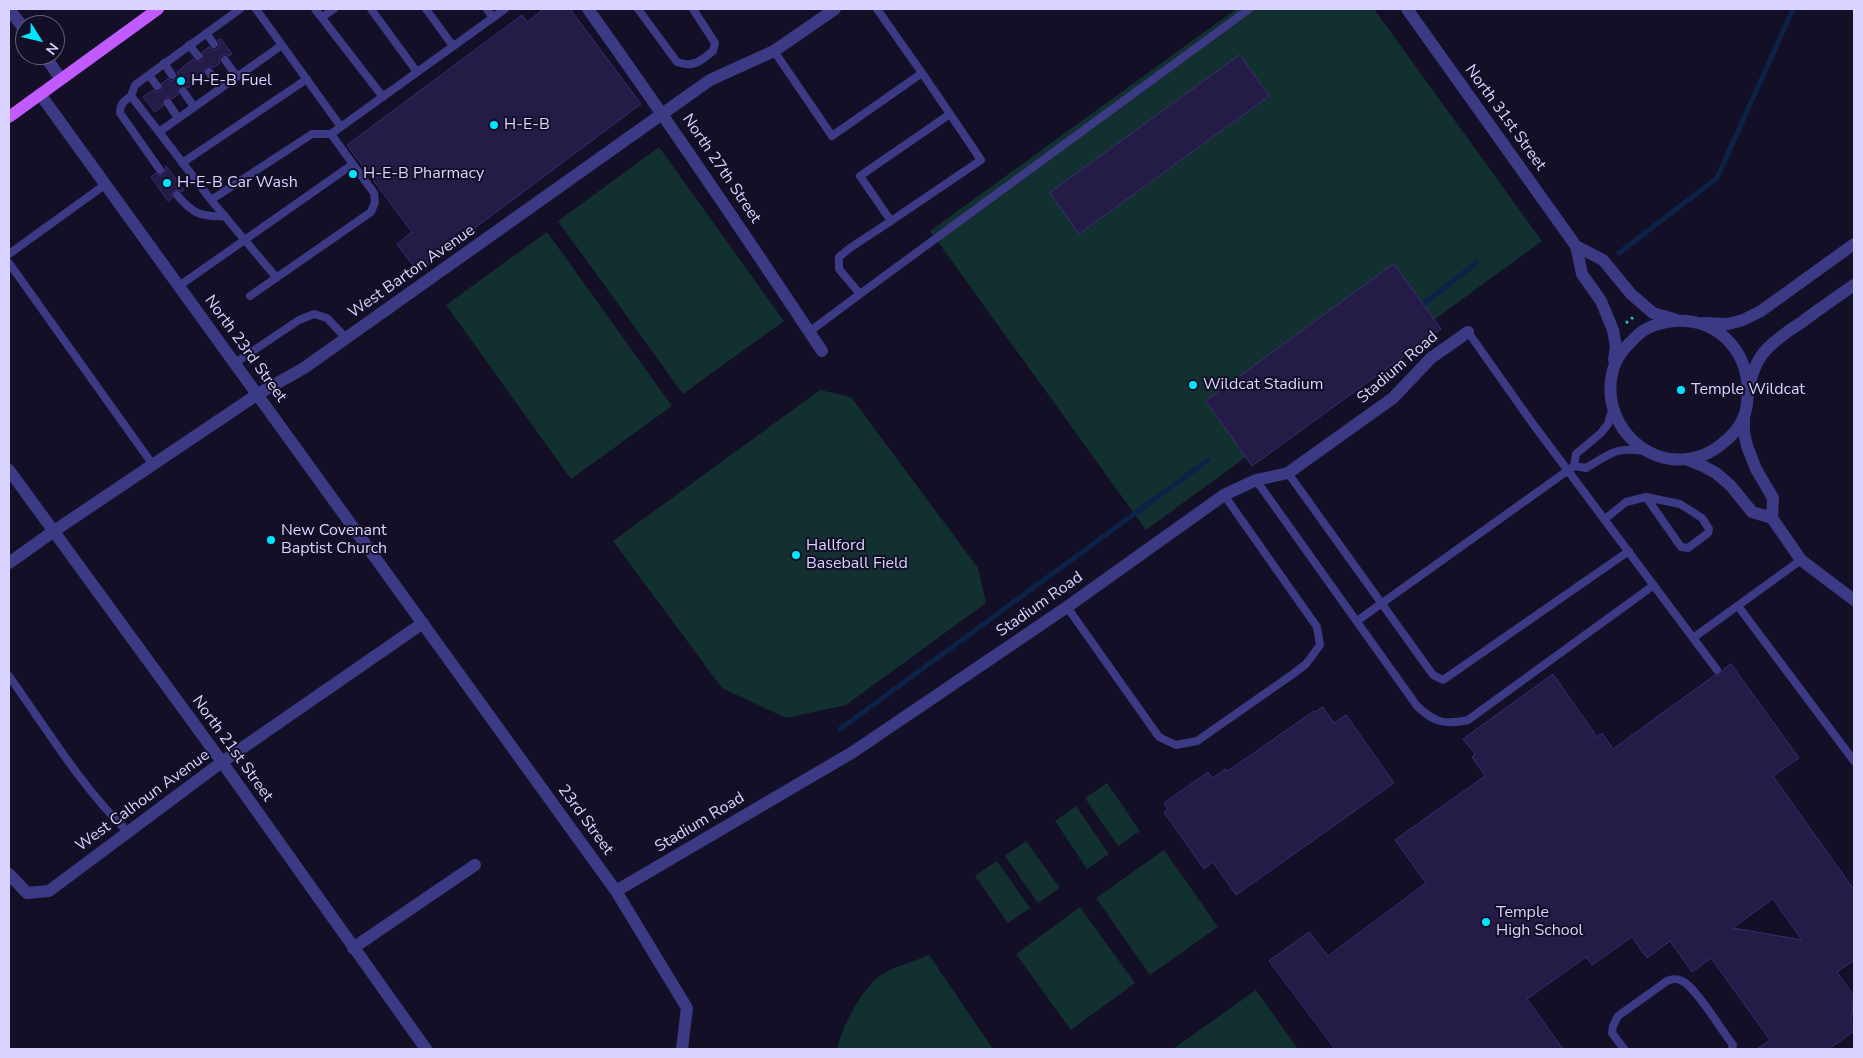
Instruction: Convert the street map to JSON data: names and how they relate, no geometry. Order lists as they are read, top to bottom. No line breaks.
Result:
{"streets":{"street":["North 31st Street","North 27th Street","West Barton Avenue","North 23rd Street","Stadium Road","North 21st Street","West Calhoun Avenue","23rd Street"]},"crossings":[["North 27th Street","West Barton Avenue"],["West Barton Avenue","North 23rd Street"],["West Barton Avenue","North 21st Street"],["North 23rd Street","West Calhoun Avenue"],["North 23rd Street","23rd Street"],["Stadium Road","23rd Street"],["North 21st Street","West Calhoun Avenue"],["West Calhoun Avenue","23rd Street"]],"places":["H-E-B Fuel","H-E-B","H-E-B Pharmacy","H-E-B Car Wash","Wildcat Stadium","Temple Wildcat","New Covenant Baptist Church","Hallford Baseball Field","Temple High School"],"north":"bottom right"}
